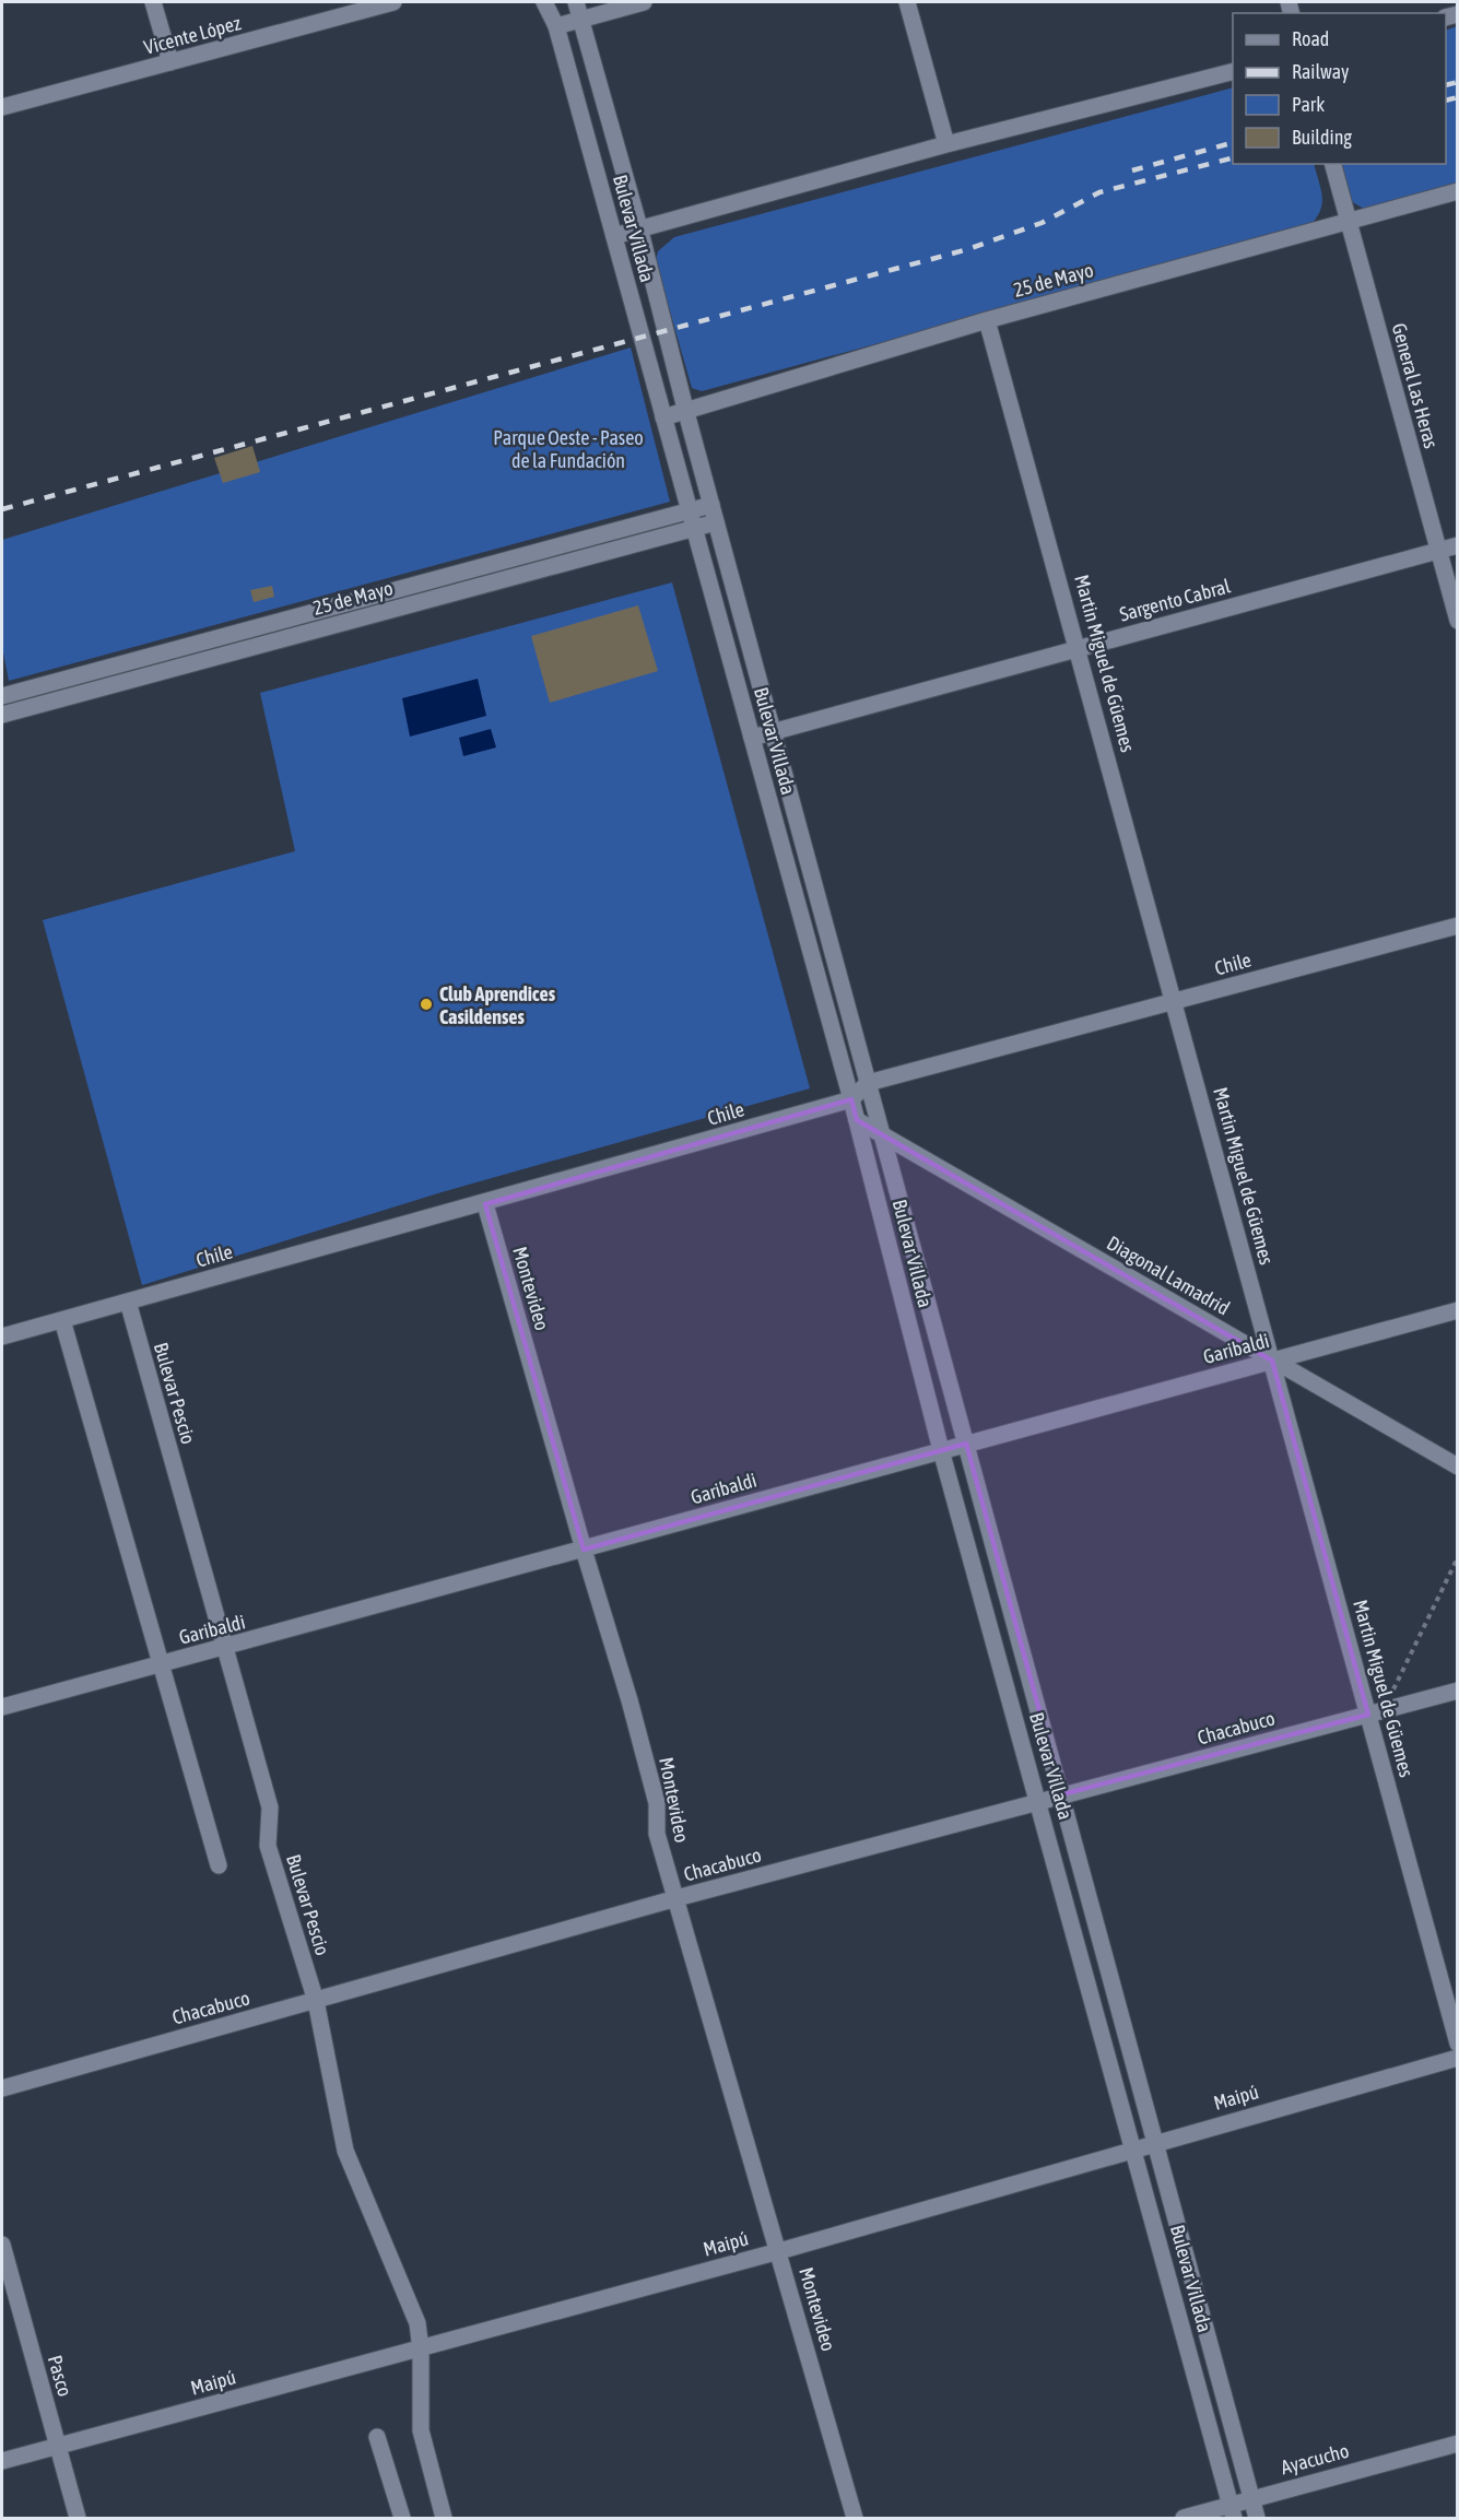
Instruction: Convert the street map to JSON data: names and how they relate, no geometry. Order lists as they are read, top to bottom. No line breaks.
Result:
{"streets":{"street":["Vicente López","Bulevar Villada","25 de Mayo","General Las Heras","Sargento Cabral","Martin Miguel de Güemes","Chile","Diagonal Lamadrid","Montevideo","Garibaldi","Bulevar Pescio","Chacabuco","Maipú","Pasco","Ayacucho"]},"crossings":[["Bulevar Villada","25 de Mayo"],["Bulevar Villada","Sargento Cabral"],["Bulevar Villada","Chile"],["Bulevar Villada","Diagonal Lamadrid"],["Bulevar Villada","Garibaldi"],["Bulevar Villada","Chacabuco"],["Bulevar Villada","Maipú"],["Bulevar Villada","Ayacucho"],["25 de Mayo","General Las Heras"],["25 de Mayo","Martin Miguel de Güemes"],["General Las Heras","Sargento Cabral"],["Sargento Cabral","Martin Miguel de Güemes"],["Martin Miguel de Güemes","Chile"],["Martin Miguel de Güemes","Diagonal Lamadrid"],["Martin Miguel de Güemes","Garibaldi"],["Martin Miguel de Güemes","Chacabuco"],["Chile","Montevideo"],["Chile","Bulevar Pescio"],["Diagonal Lamadrid","Garibaldi"],["Montevideo","Garibaldi"],["Montevideo","Chacabuco"],["Montevideo","Maipú"],["Garibaldi","Bulevar Pescio"],["Bulevar Pescio","Chacabuco"],["Bulevar Pescio","Maipú"],["Maipú","Pasco"]],"parks":["Parque Oeste - Paseo de la Fundación"],"places":["Club Aprendices Casildenses"],"legend":["Road","Railway","Park","Building"]}
